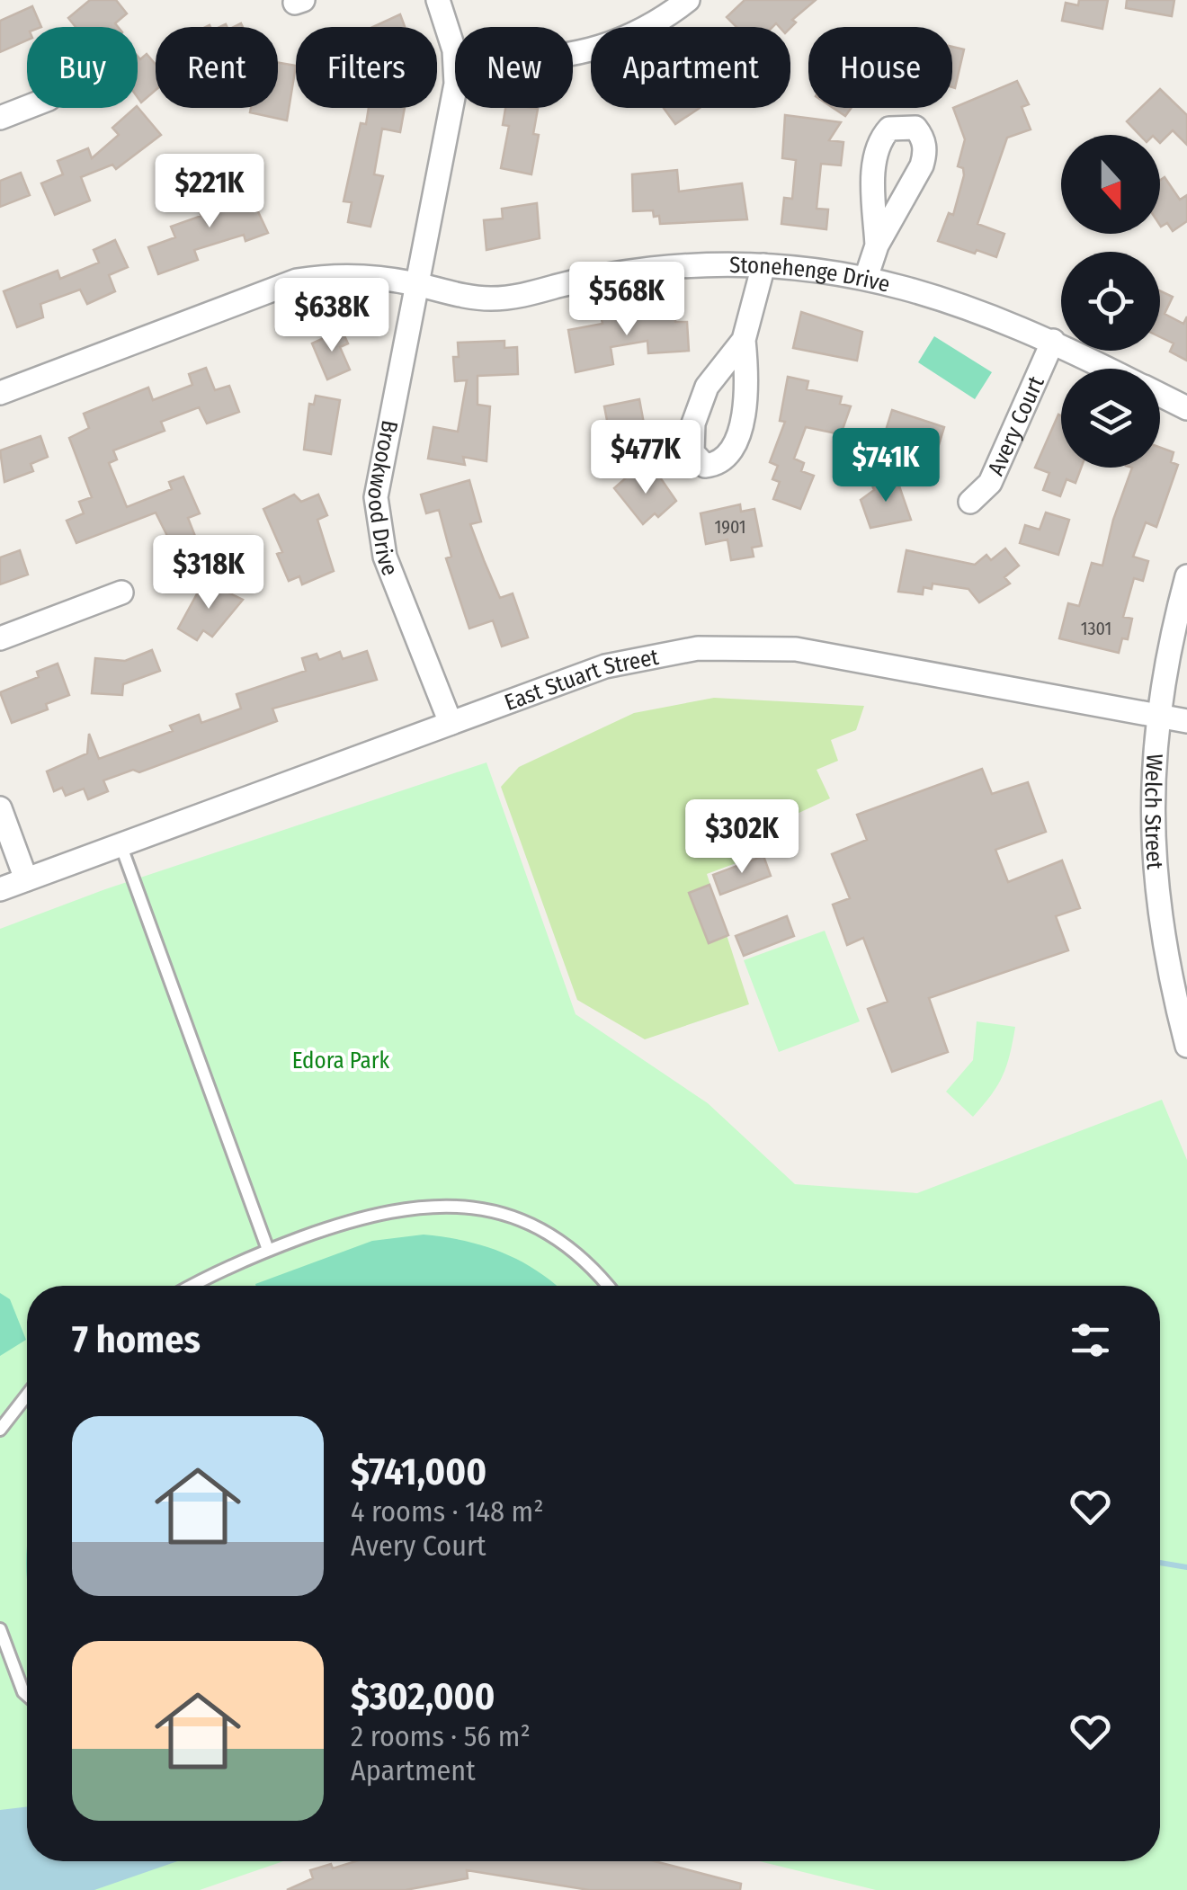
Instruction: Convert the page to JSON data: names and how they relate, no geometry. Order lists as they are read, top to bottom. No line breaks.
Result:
{"streets":{"street":["Stonehenge Drive","Avery Court","Brookwood Drive","East Stuart Street","Welch Street"]},"crossings":[["Stonehenge Drive","Avery Court"],["Stonehenge Drive","Brookwood Drive"],["Brookwood Drive","East Stuart Street"],["East Stuart Street","Welch Street"]],"parks":["Edora Park"],"house_numbers":["1901","1301"],"north":"bottom","page":{"chip":["Buy","Rent","Filters","New","Apartment","House"],"price":["$221K","$568K","$638K","$477K","$741K","$318K","$302K"],"heading":"7 homes","list":[{"name":"$741,000","note":"4 rooms · 148 m² · Avery Court"},{"name":"$302,000","note":"2 rooms · 56 m² · Apartment"}]}}
